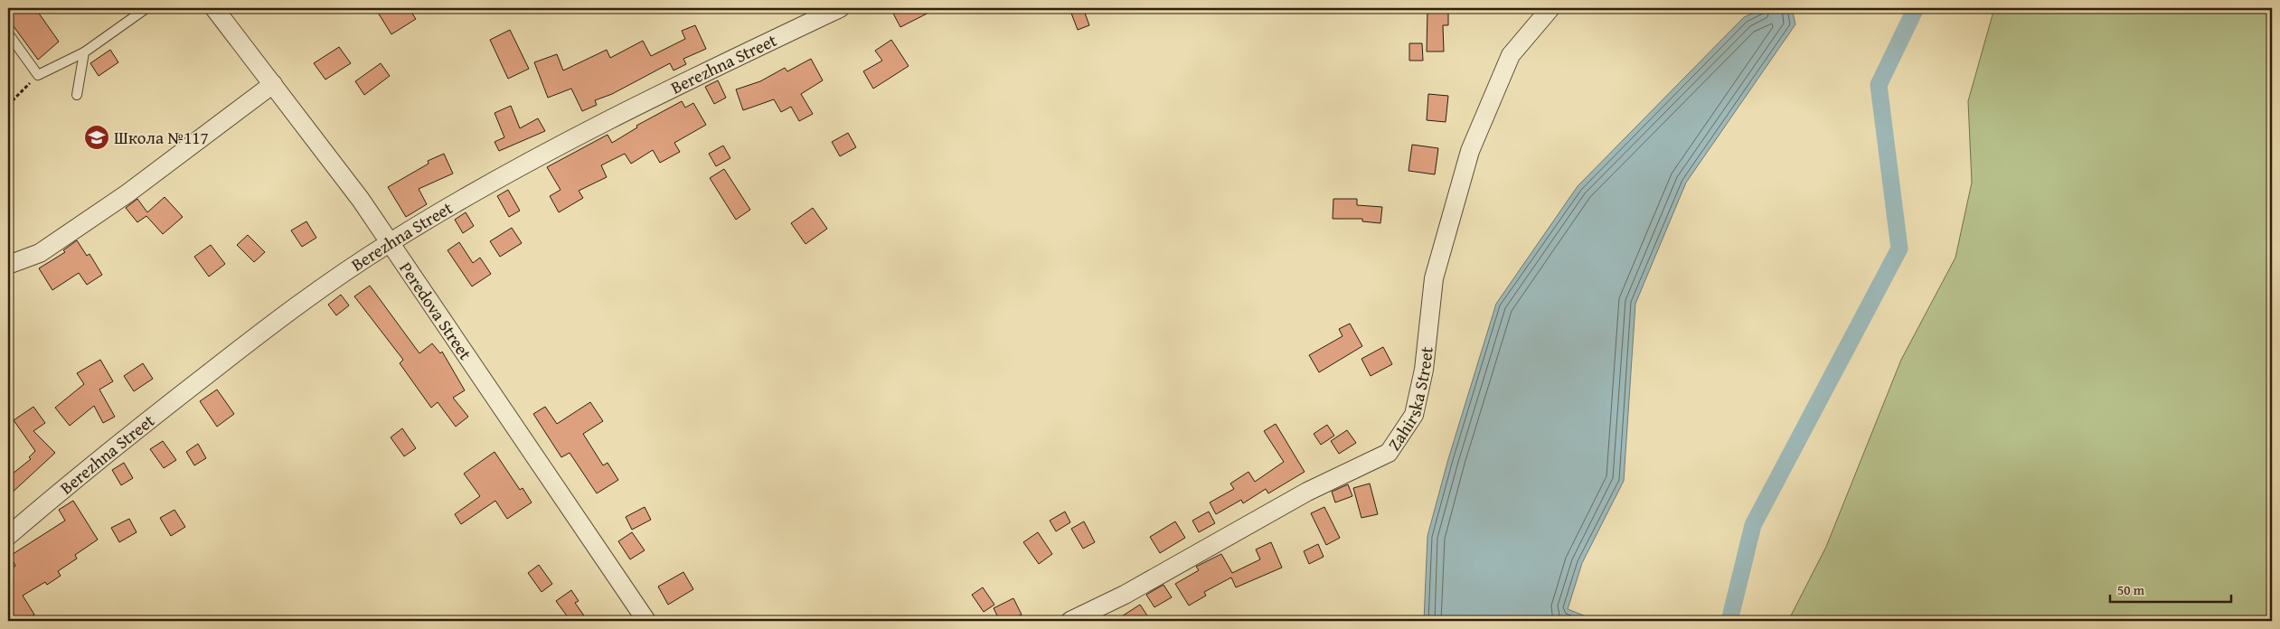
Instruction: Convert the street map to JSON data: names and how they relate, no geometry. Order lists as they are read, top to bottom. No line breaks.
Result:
{"streets":{"street":["Berezhna Street","Peredova Street","Zahirska Street"]},"crossings":[["Berezhna Street","Peredova Street"]],"places":{"school or university":["Школа №117"]},"scale_bar":"50 m"}
